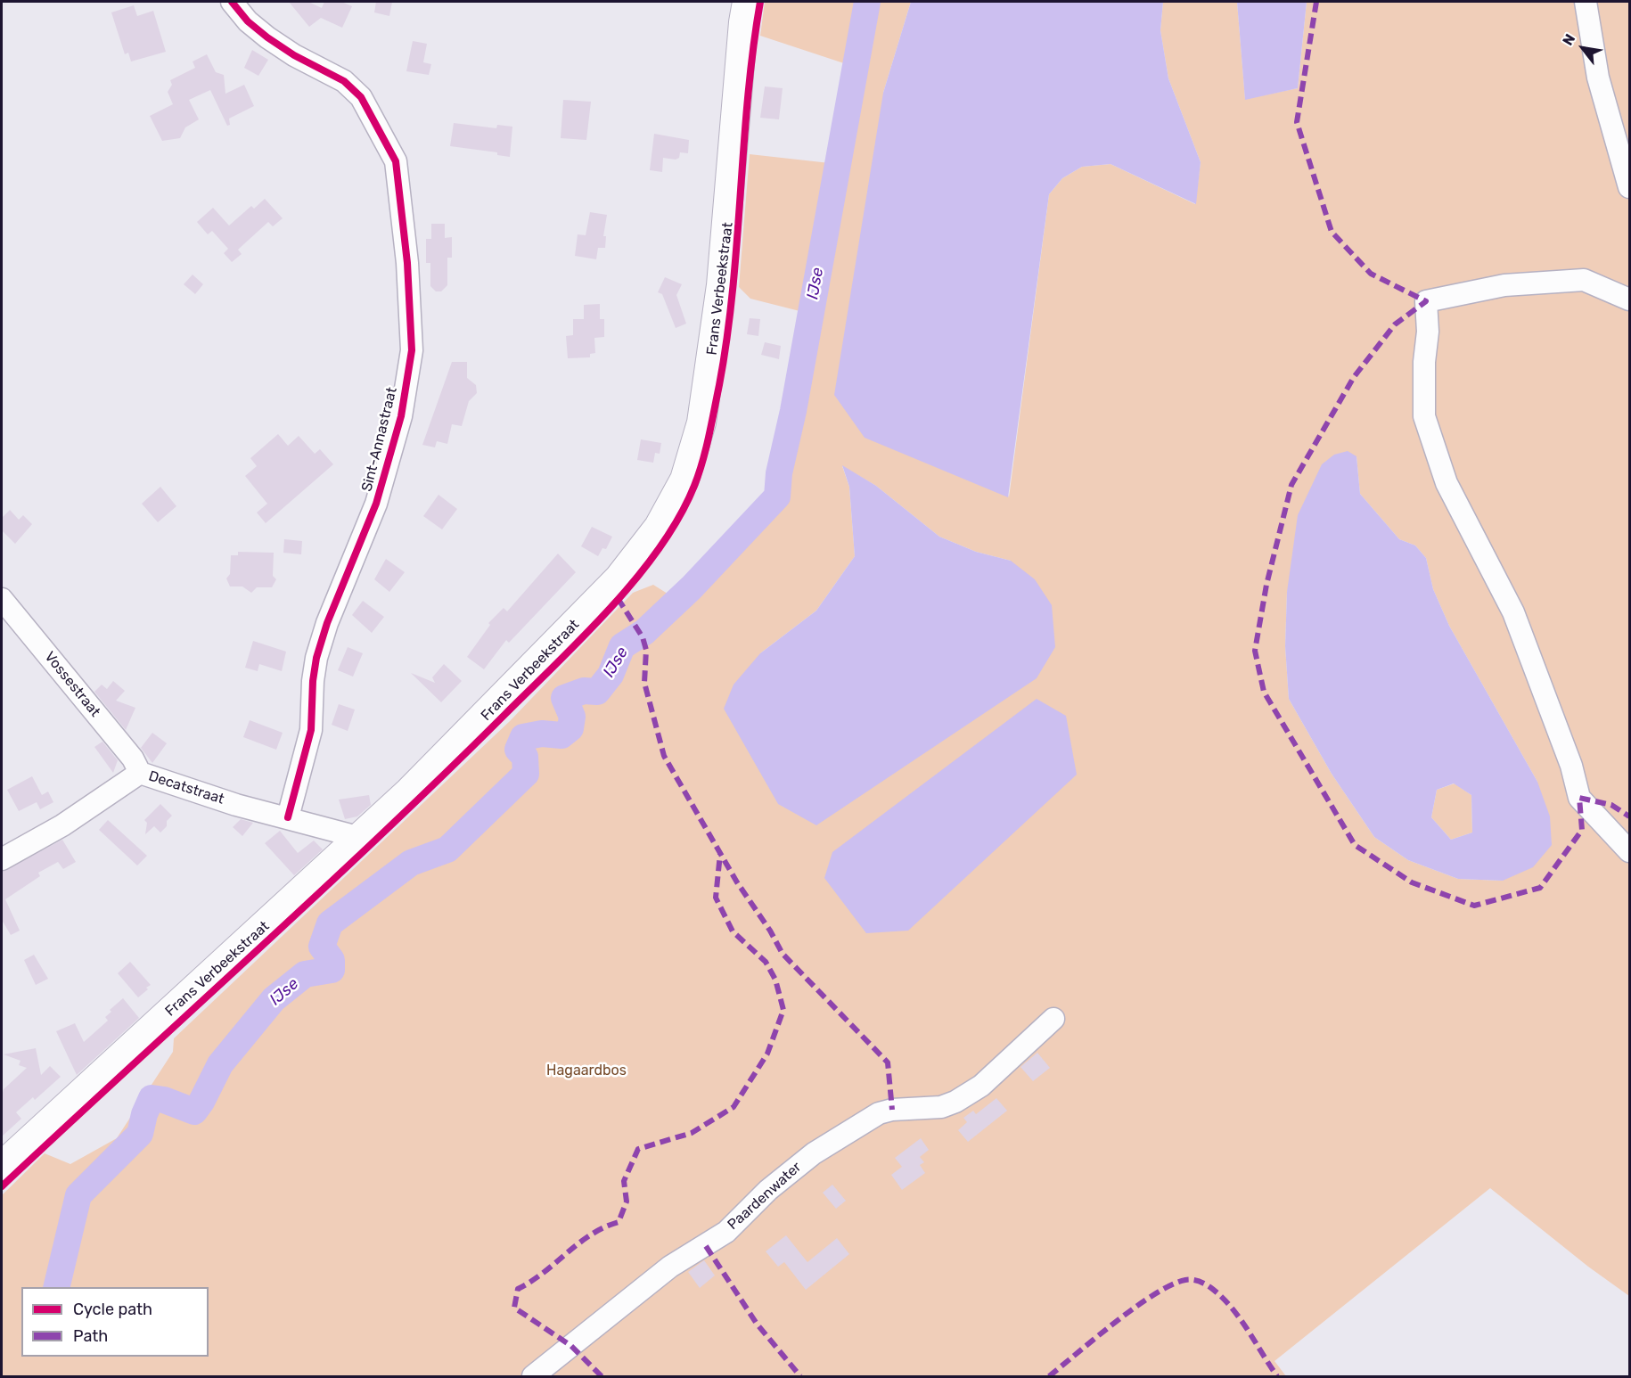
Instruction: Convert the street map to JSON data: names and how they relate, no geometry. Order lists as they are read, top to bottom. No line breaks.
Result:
{"streets":{"main road":["Frans Verbeekstraat"],"street":["Sint-Annastraat","Vossestraat","Decatstraat","Paardenwater"]},"crossings":[["Frans Verbeekstraat","Decatstraat"],["Sint-Annastraat","Decatstraat"],["Vossestraat","Decatstraat"]],"water":["IJse"],"parks":["Hagaardbos"],"legend":["Cycle path","Path"],"north":"top left"}
